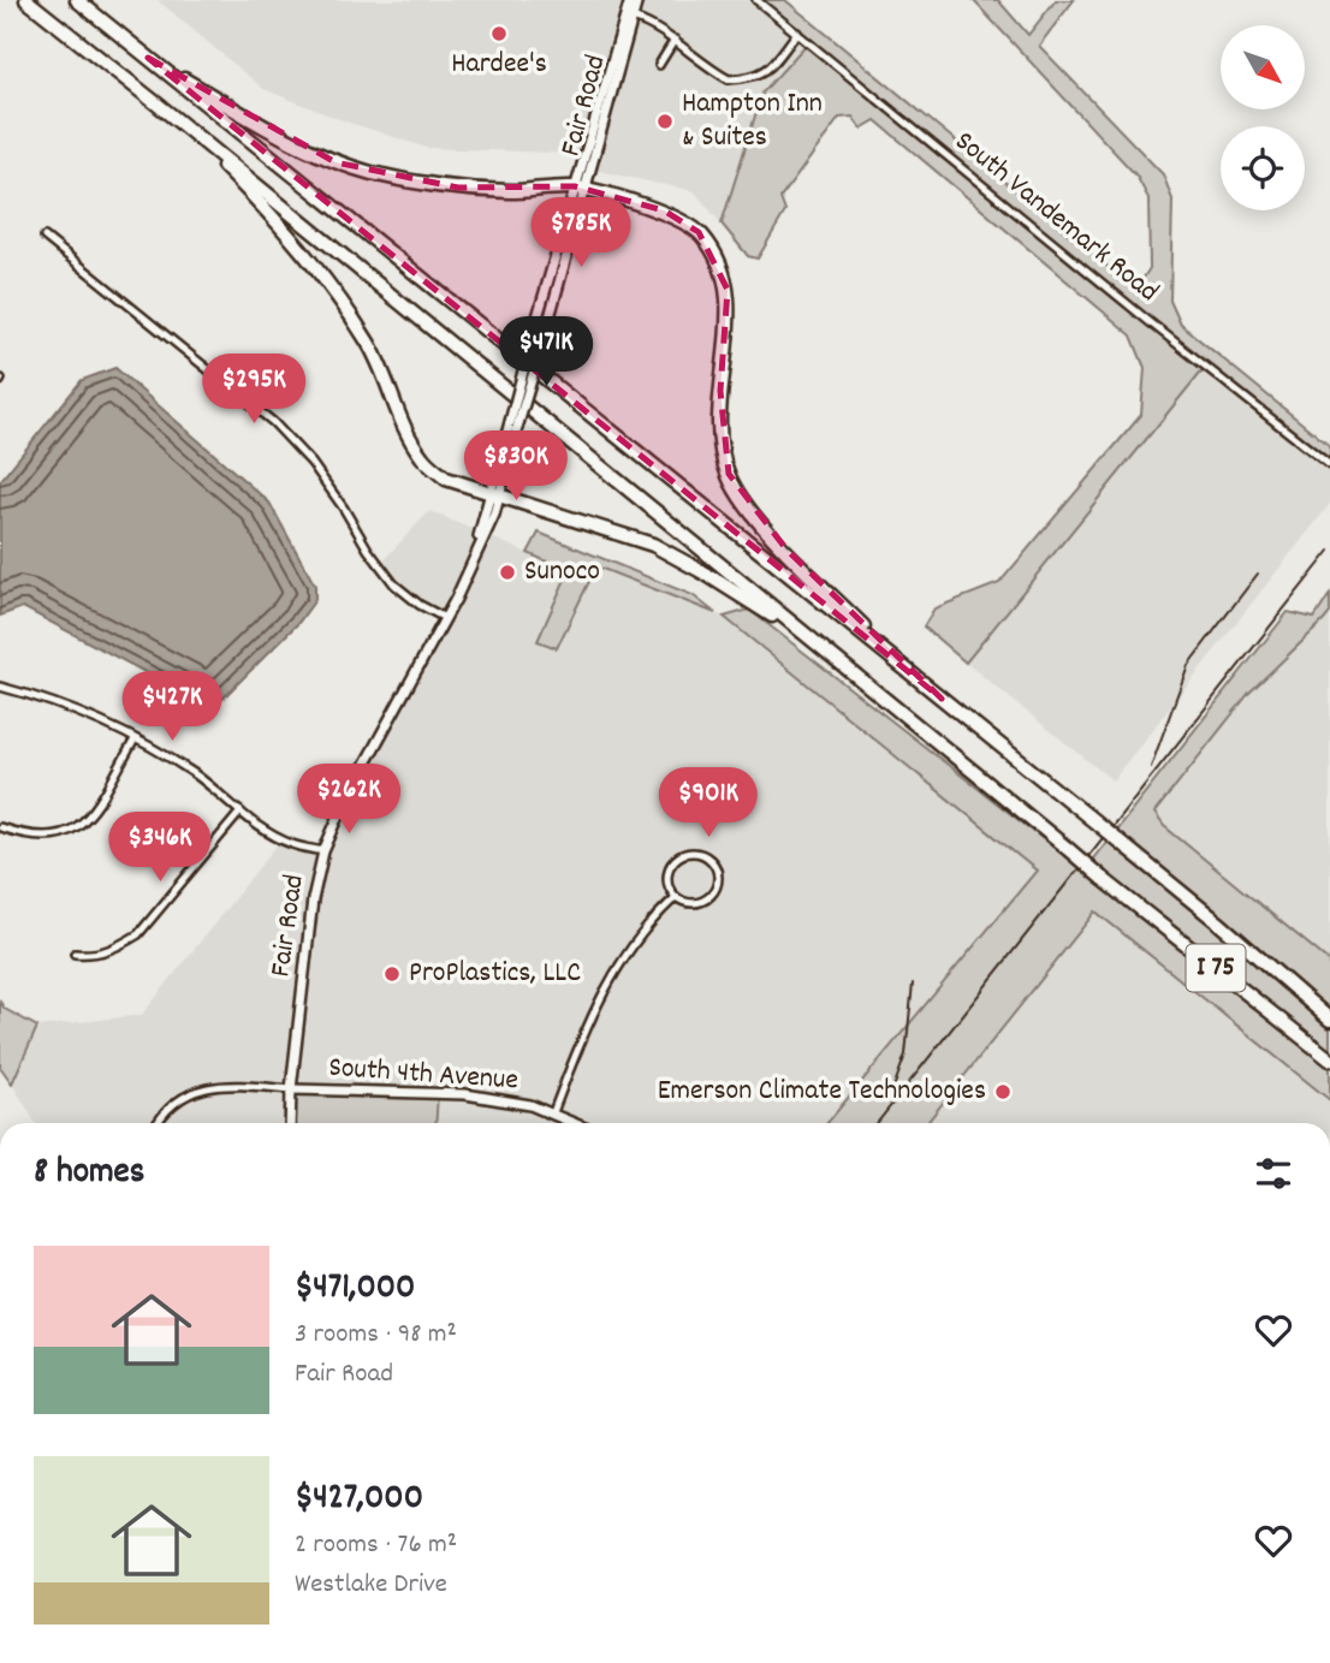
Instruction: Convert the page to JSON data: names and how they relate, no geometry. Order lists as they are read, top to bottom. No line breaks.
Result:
{"streets":{"highway":["I 75"],"main road":["Fair Road","South 4th Avenue"],"street":["South Vandemark Road"]},"crossings":[["Fair Road","South 4th Avenue"]],"places":["Hardee's","Hampton Inn & Suites","Sunoco","ProPlastics, LLC","Emerson Climate Technologies"],"north":"bottom right","page":{"price":["$785K","$471K","$295K","$830K","$427K","$262K","$901K","$346K"],"heading":"8 homes","list":[{"name":"$471,000","note":"3 rooms · 98 m² · Fair Road"},{"name":"$427,000","note":"2 rooms · 76 m² · Westlake Drive"}]}}
